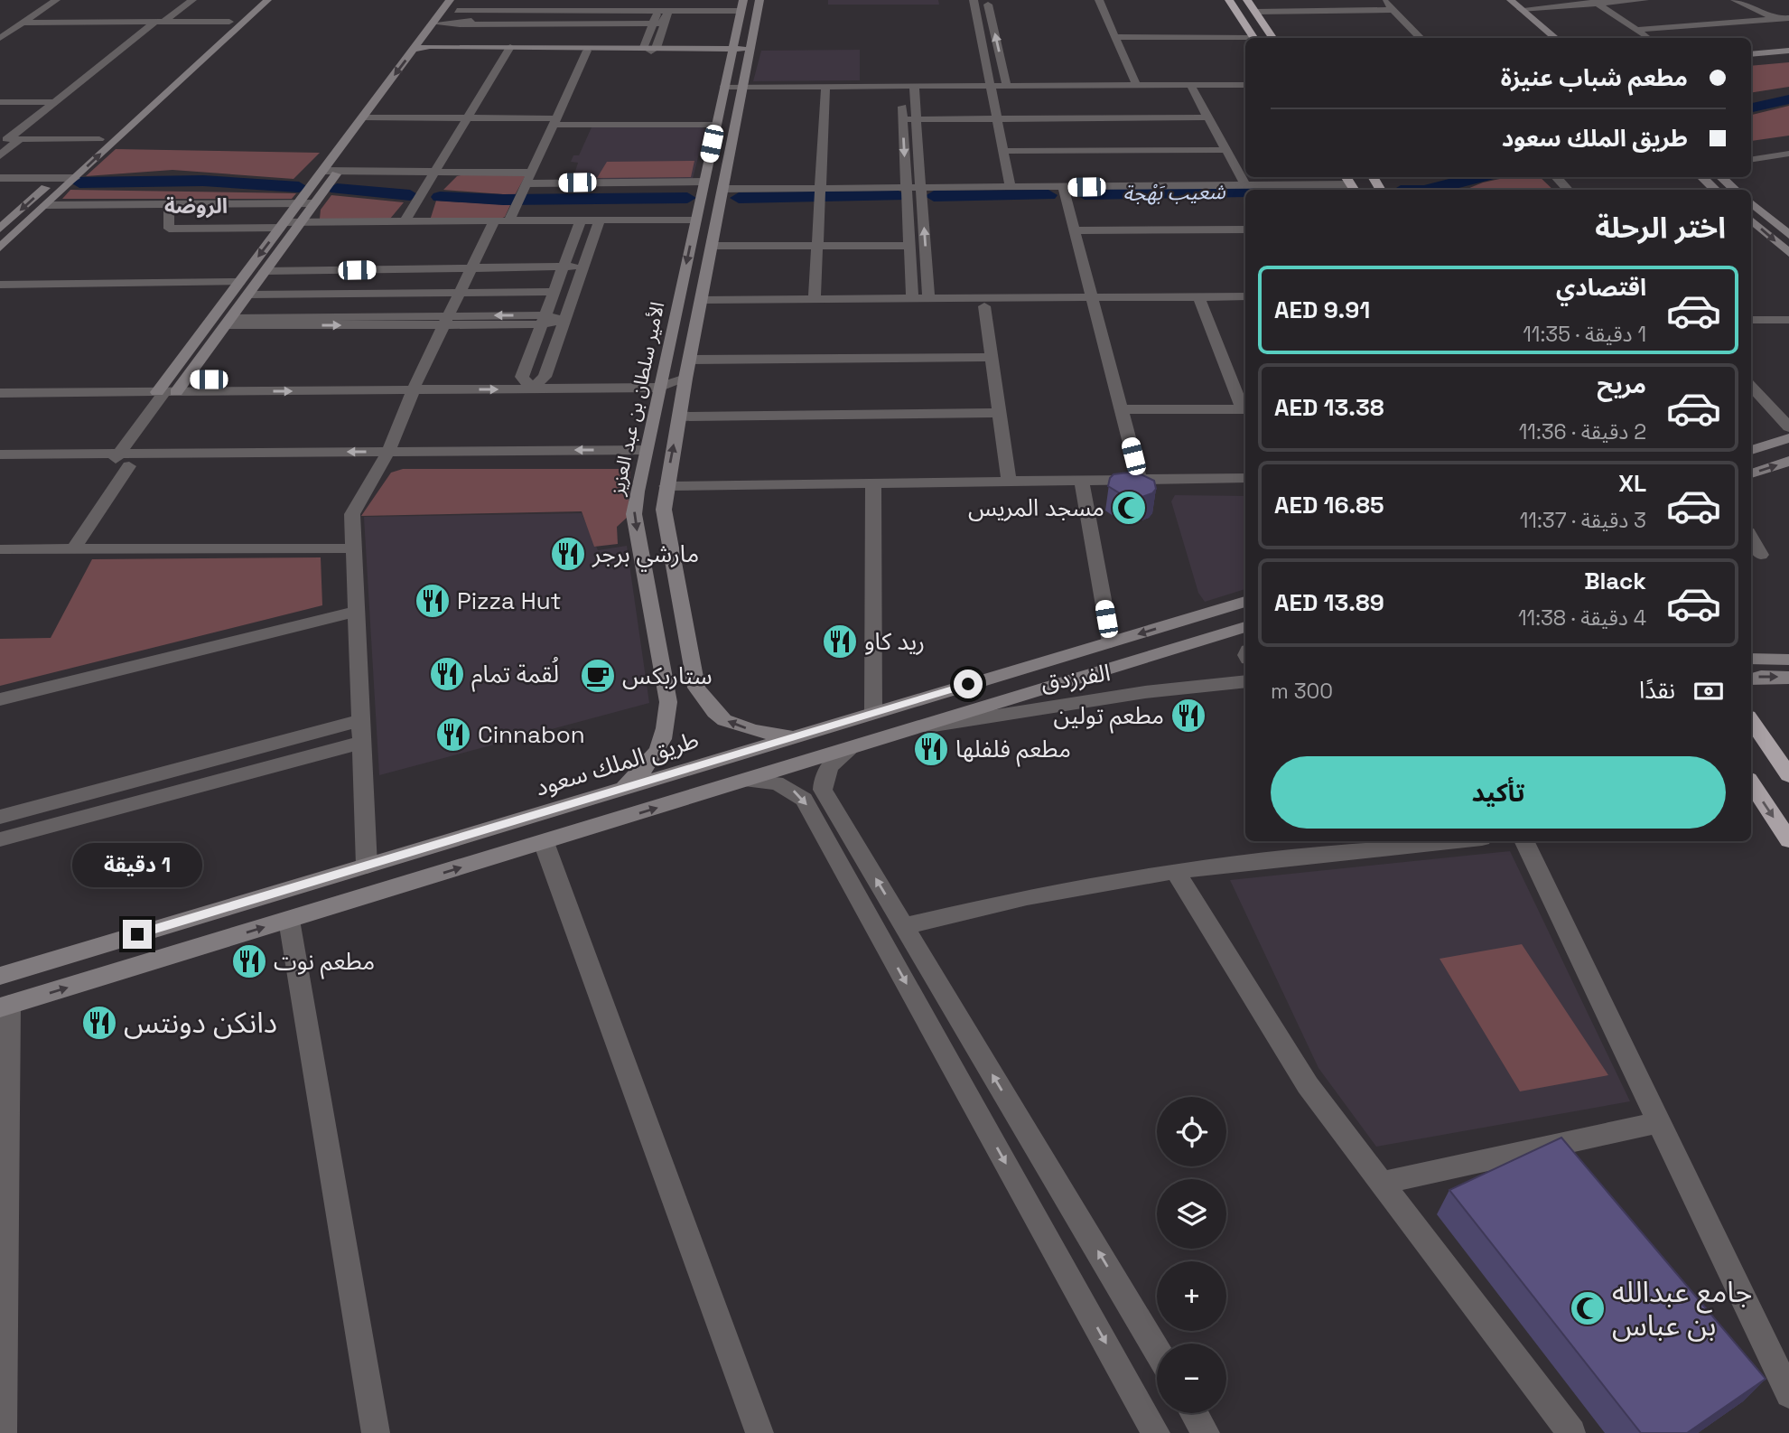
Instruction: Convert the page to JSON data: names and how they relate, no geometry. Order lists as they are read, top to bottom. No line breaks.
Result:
{"streets":{"street":["الأمير سلطان بن عبد العزيز","الفرزدق","طريق الملك سعود"]},"crossings":[["الأمير سلطان بن عبد العزيز","طريق الملك سعود"]],"districts":["الروضة"],"water":["شعيب بَهْجة"],"places":{"mosque":["مسجد المريس","جامع عبدالله بن عباس"],"restaurant":["مارشي برجر","Pizza Hut","ريد كاو","لُقمة تمام","مطعم تولين","Cinnabon","مطعم فلفلها","مطعم نوت","دانكن دونتس"],"cafe":["ستاربكس"]},"page":{"banner":["مطعم شباب عنيزة","طريق الملك سعود"],"heading":"اختر الرحلة","list":[{"name":"اقتصادي","note":"1 دقيقة · 11:35","value":"AED 9.91"},{"name":"مريح","note":"2 دقيقة · 11:36","value":"AED 13.38"},{"name":"XL","note":"3 دقيقة · 11:37","value":"AED 16.85"},{"name":"Black","note":"4 دقيقة · 11:38","value":"AED 13.89"}],"pay":["نقدًا","300 m"],"buttons":"تأكيد","bubble":"1 دقيقة","map_buttons":["+","−"]}}
